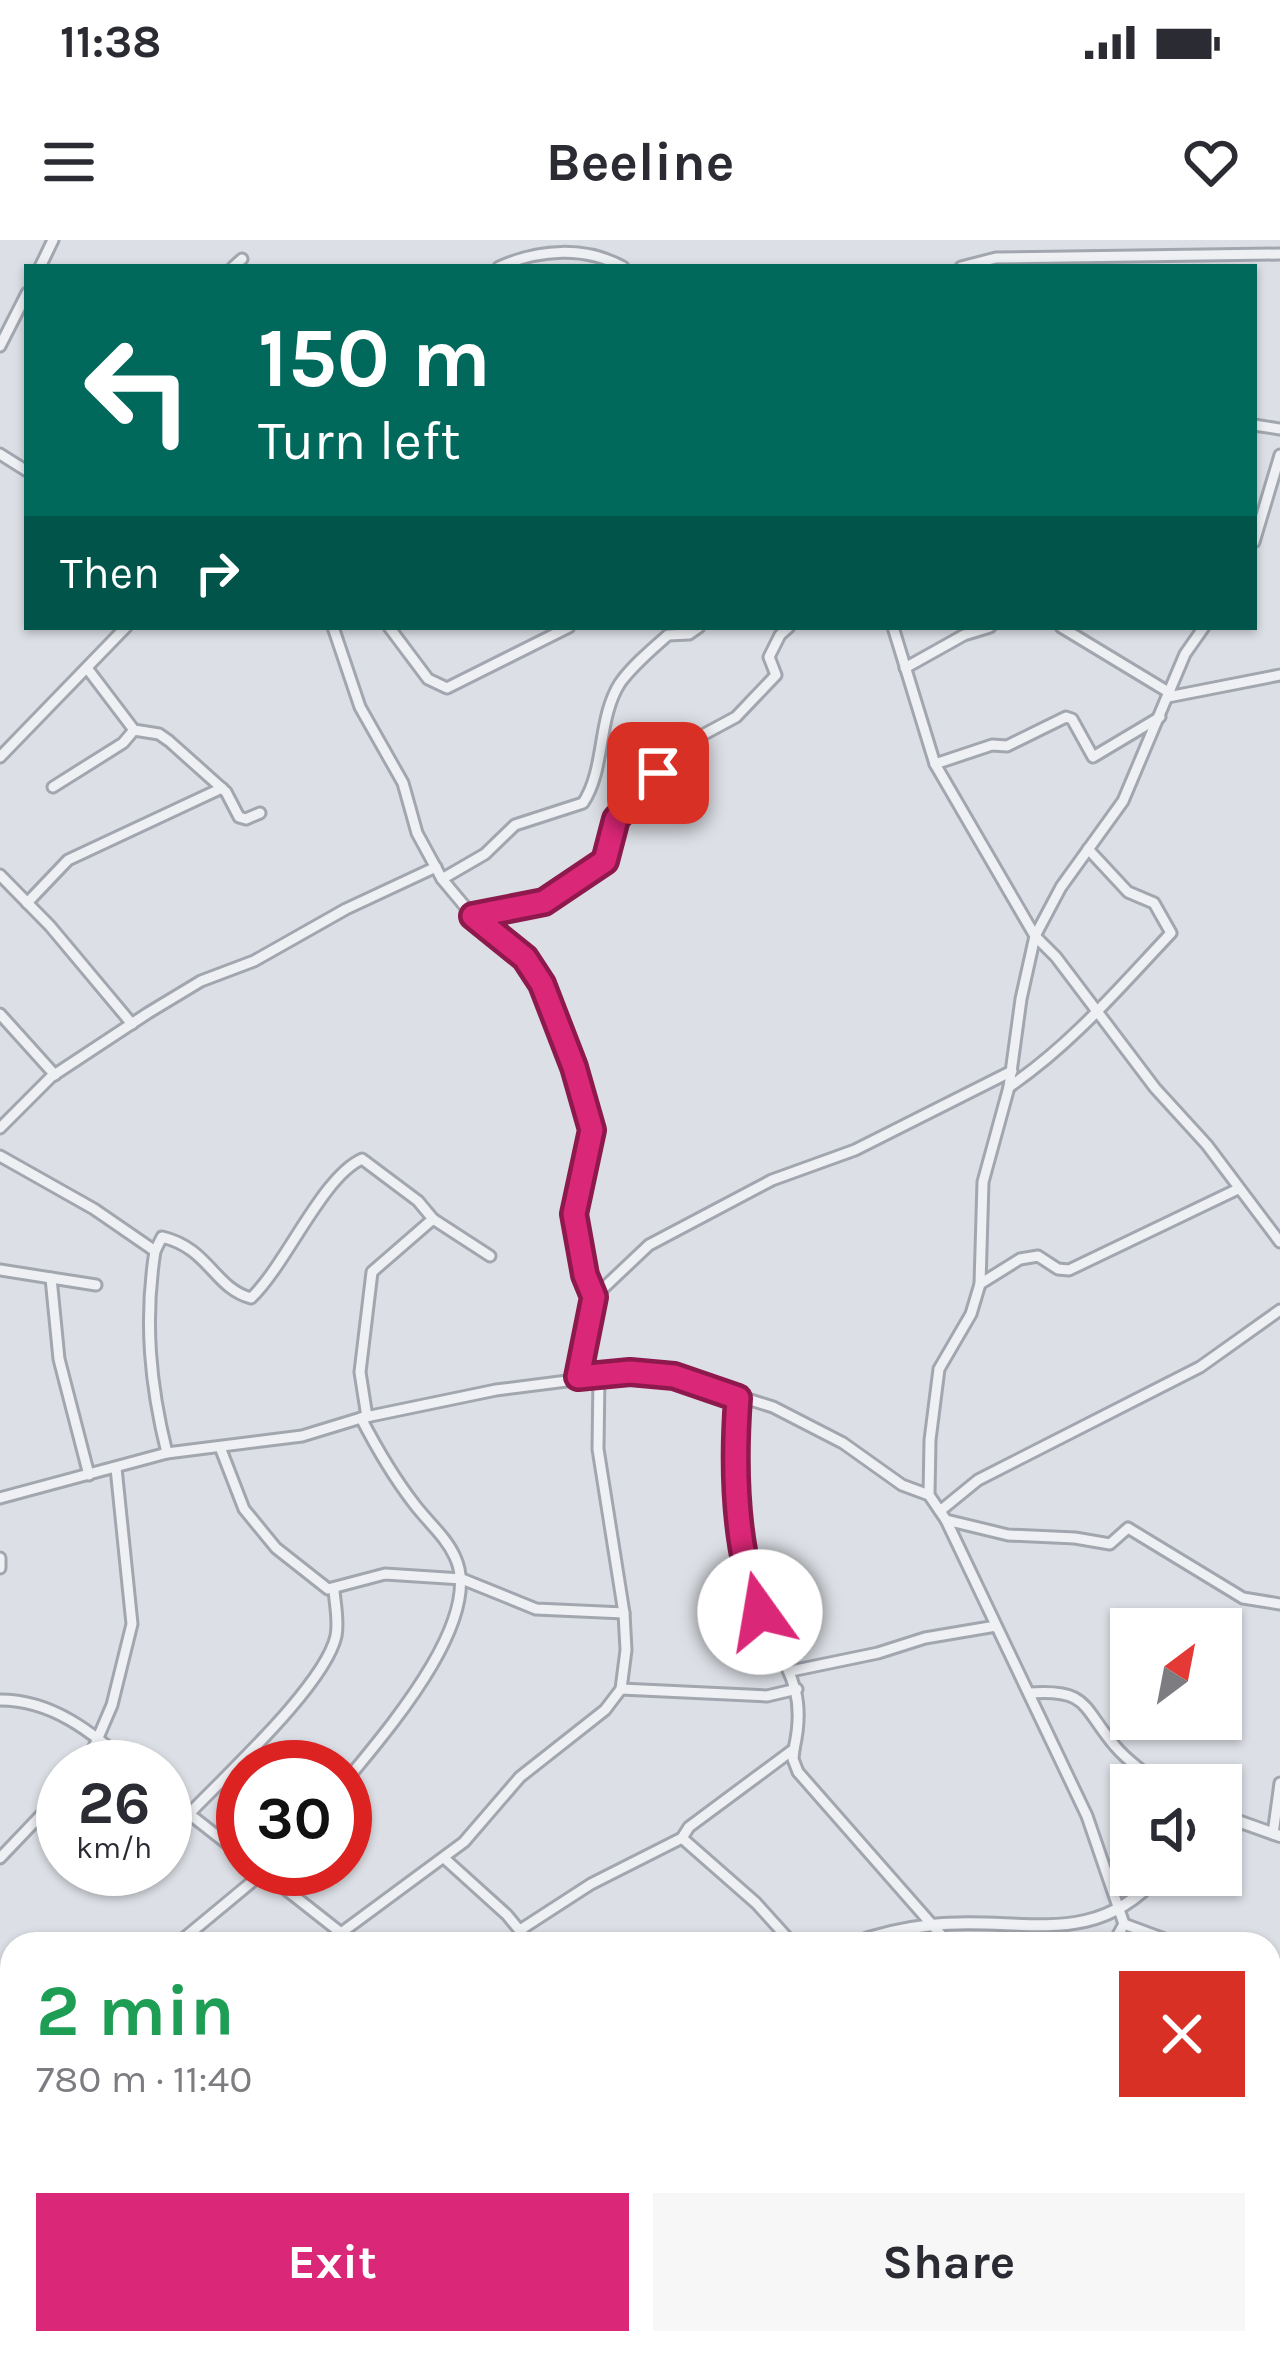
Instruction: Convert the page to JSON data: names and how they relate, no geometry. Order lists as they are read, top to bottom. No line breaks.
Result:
{"north":"top right","page":{"status":"11:38","header":"Beeline","turn":["150 m","Turn left"],"then":"Then","speed":"26 km/h","limit":"30","heading":["2 min","780 m · 11:40"],"buttons":["Exit","Share"]}}
